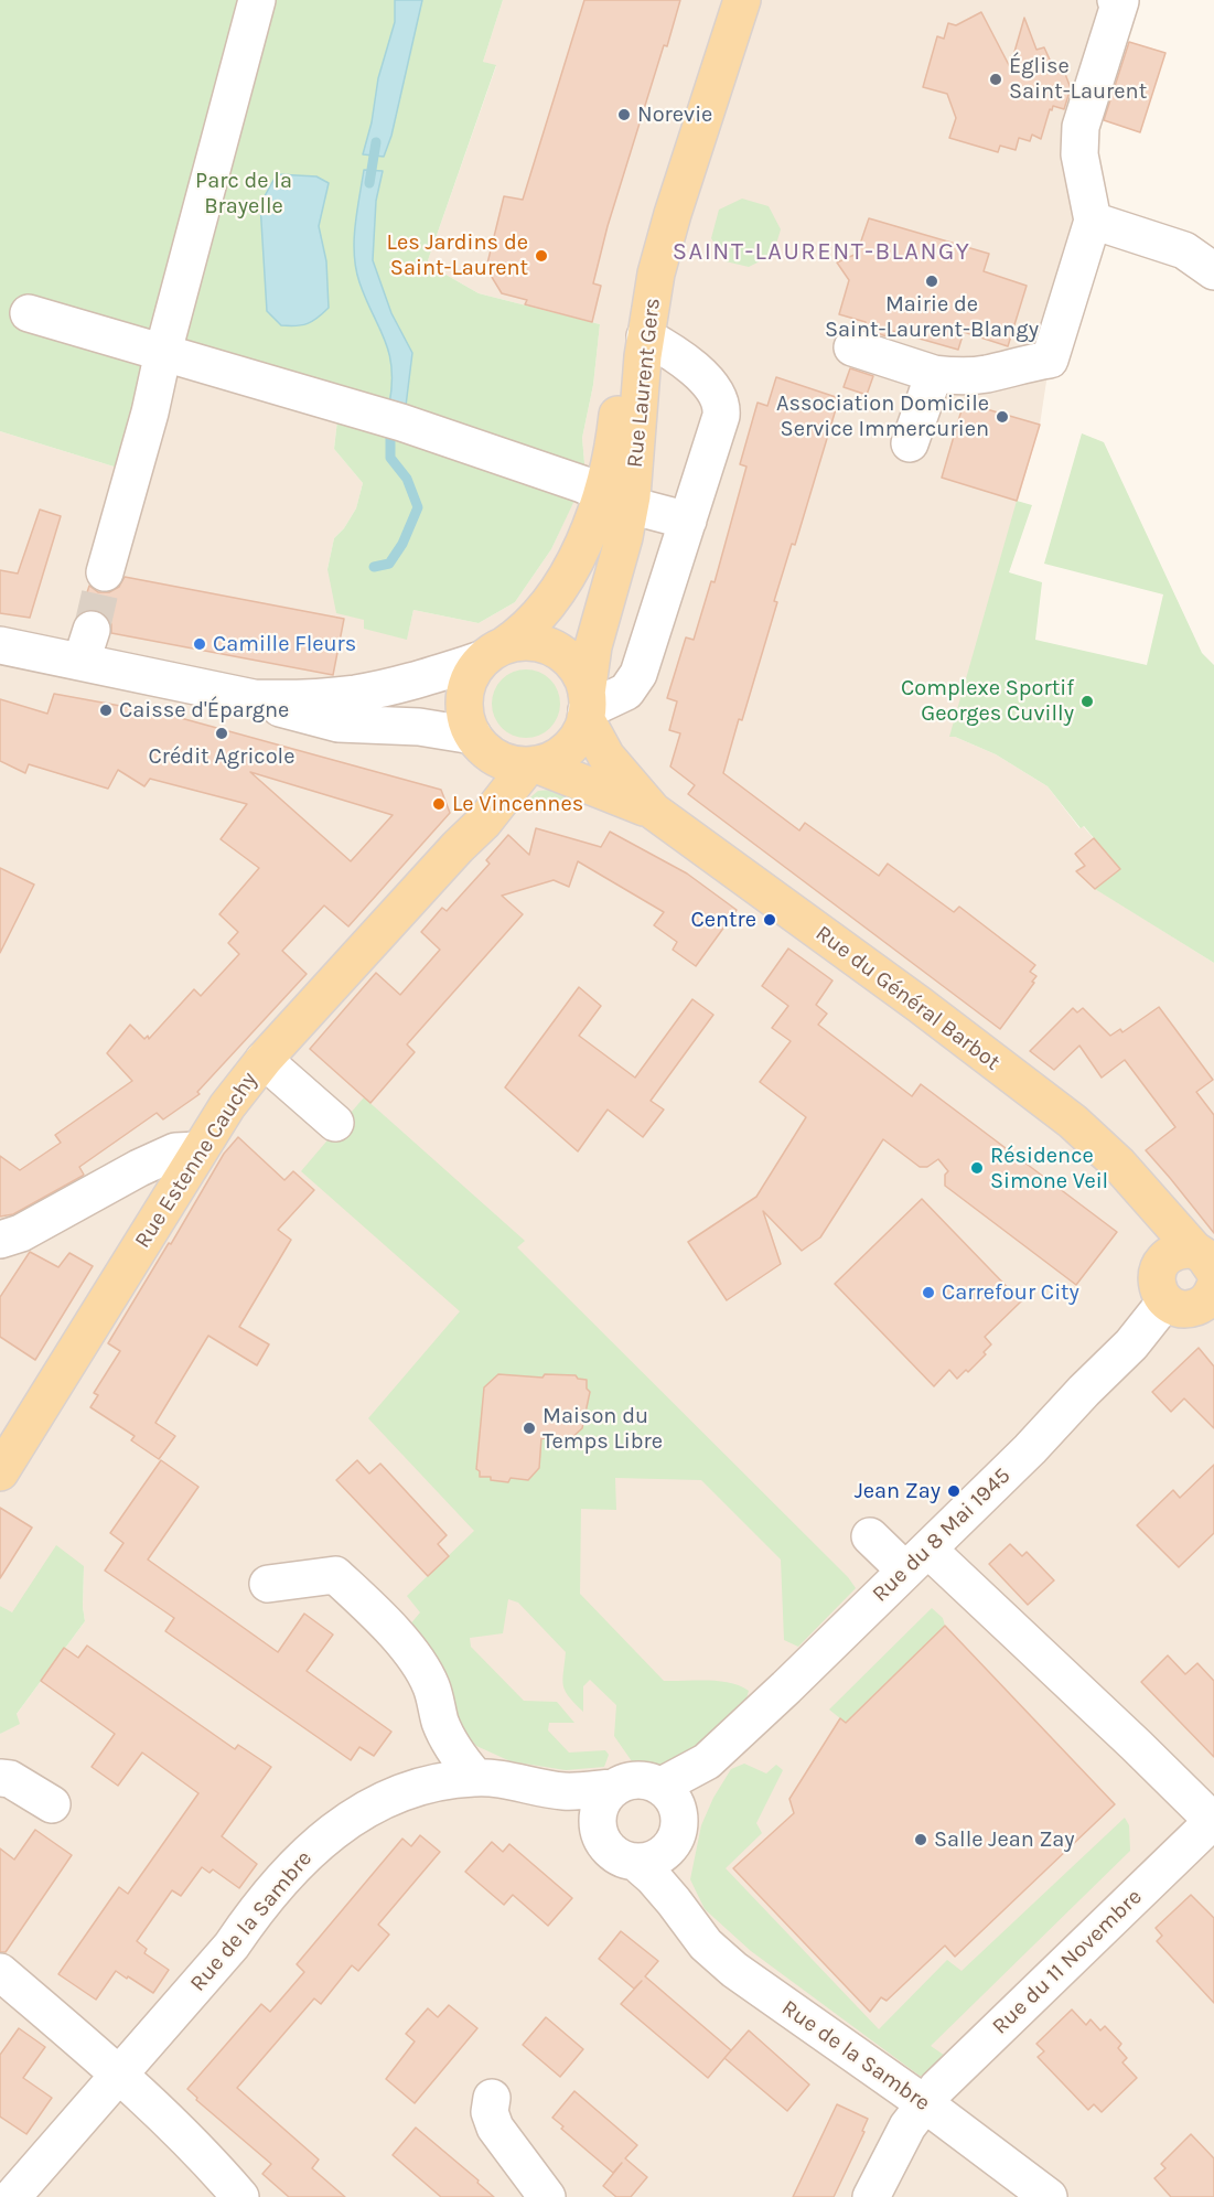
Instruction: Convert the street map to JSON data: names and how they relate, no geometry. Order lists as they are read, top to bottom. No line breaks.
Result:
{"streets":{"main road":["Rue Laurent Gers","Rue du Général Barbot","Rue Estenne Cauchy"],"street":["Rue du 8 Mai 1945","Rue de la Sambre","Rue du 11 Novembre"]},"crossings":[["Rue Laurent Gers","Rue du Général Barbot"],["Rue Laurent Gers","Rue Estenne Cauchy"],["Rue du Général Barbot","Rue Estenne Cauchy"],["Rue du 8 Mai 1945","Rue de la Sambre"],["Rue du 8 Mai 1945","Rue du 11 Novembre"],["Rue de la Sambre","Rue du 11 Novembre"]],"districts":["SAINT-LAURENT-BLANGY"],"parks":["Parc de la Brayelle"],"places":["Église Saint-Laurent","Norevie","Les Jardins de Saint-Laurent","Mairie de Saint-Laurent-Blangy","Association Domicile Service Immercurien","Camille Fleurs","Complexe Sportif Georges Cuvilly","Caisse d'Épargne","Crédit Agricole","Le Vincennes","Centre","Résidence Simone Veil","Carrefour City","Maison du Temps Libre","Jean Zay","Salle Jean Zay"]}
